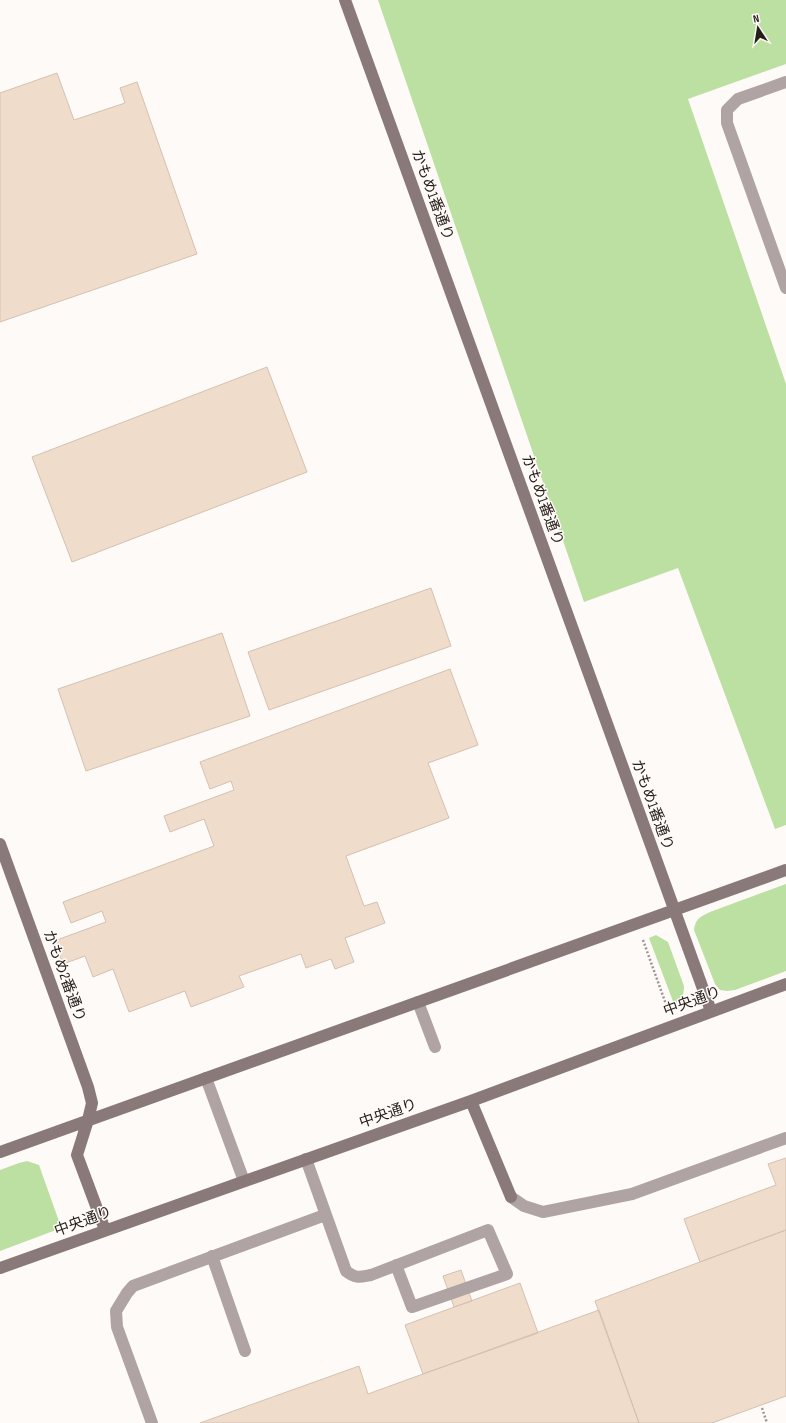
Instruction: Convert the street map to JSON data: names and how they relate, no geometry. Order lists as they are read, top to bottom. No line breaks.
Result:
{"streets":{"street":["かもめ1番通り","かもめ2番通り","中央通り"]},"crossings":[["かもめ1番通り","中央通り"],["かもめ2番通り","中央通り"]],"north":"top"}
